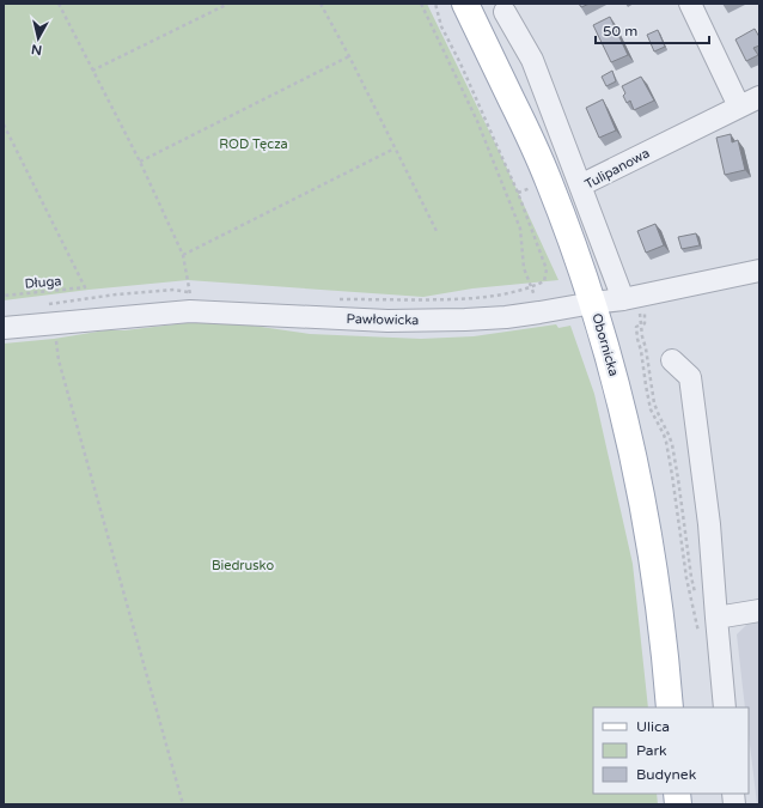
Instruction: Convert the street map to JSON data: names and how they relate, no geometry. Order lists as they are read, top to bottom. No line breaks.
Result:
{"streets":{"main road":["Obornicka"],"street":["Tulipanowa","Pawłowicka"],"path":["Długa"]},"crossings":[["Tulipanowa","Pawłowicka"],["Pawłowicka","Obornicka"]],"parks":["ROD Tęcza","Biedrusko"],"legend":["Ulica","Park","Budynek"],"scale_bar":"50 m","north":"bottom"}
